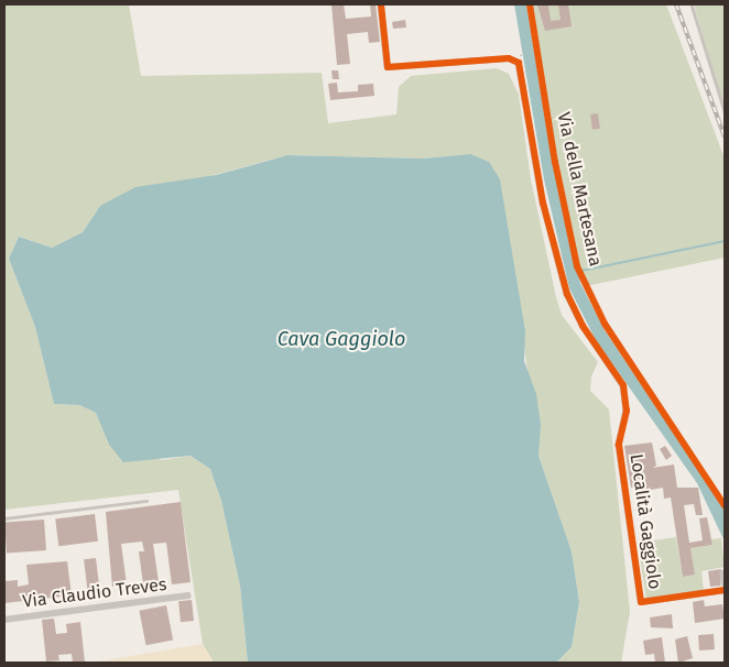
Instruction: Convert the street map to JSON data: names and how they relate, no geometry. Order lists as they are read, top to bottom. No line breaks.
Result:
{"streets":{"street":["Località Gaggiolo","Via Claudio Treves"],"cycle path":["Via della Martesana"]},"water":["Cava Gaggiolo"]}
